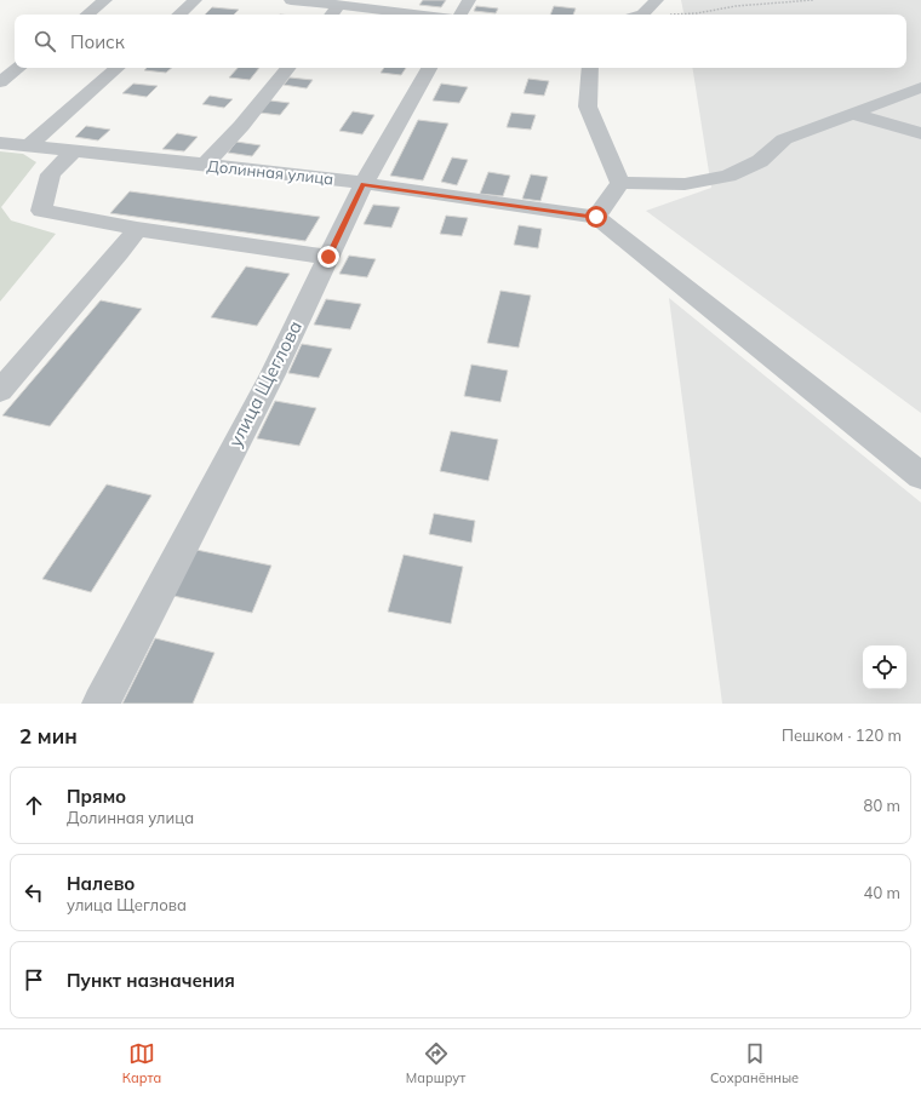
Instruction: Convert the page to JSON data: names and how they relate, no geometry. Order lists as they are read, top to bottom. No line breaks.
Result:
{"streets":{"street":["Долинная улица","улица Щеглова"]},"crossings":[["Долинная улица","улица Щеглова"]],"page":{"search":"Поиск","heading":["2 мин","Пешком · 120 m"],"list":[["Прямо","Долинная улица","80 m"],["Налево","улица Щеглова","40 m"],"Пункт назначения"],"nav":["Карта","Маршрут","Сохранённые"]}}
